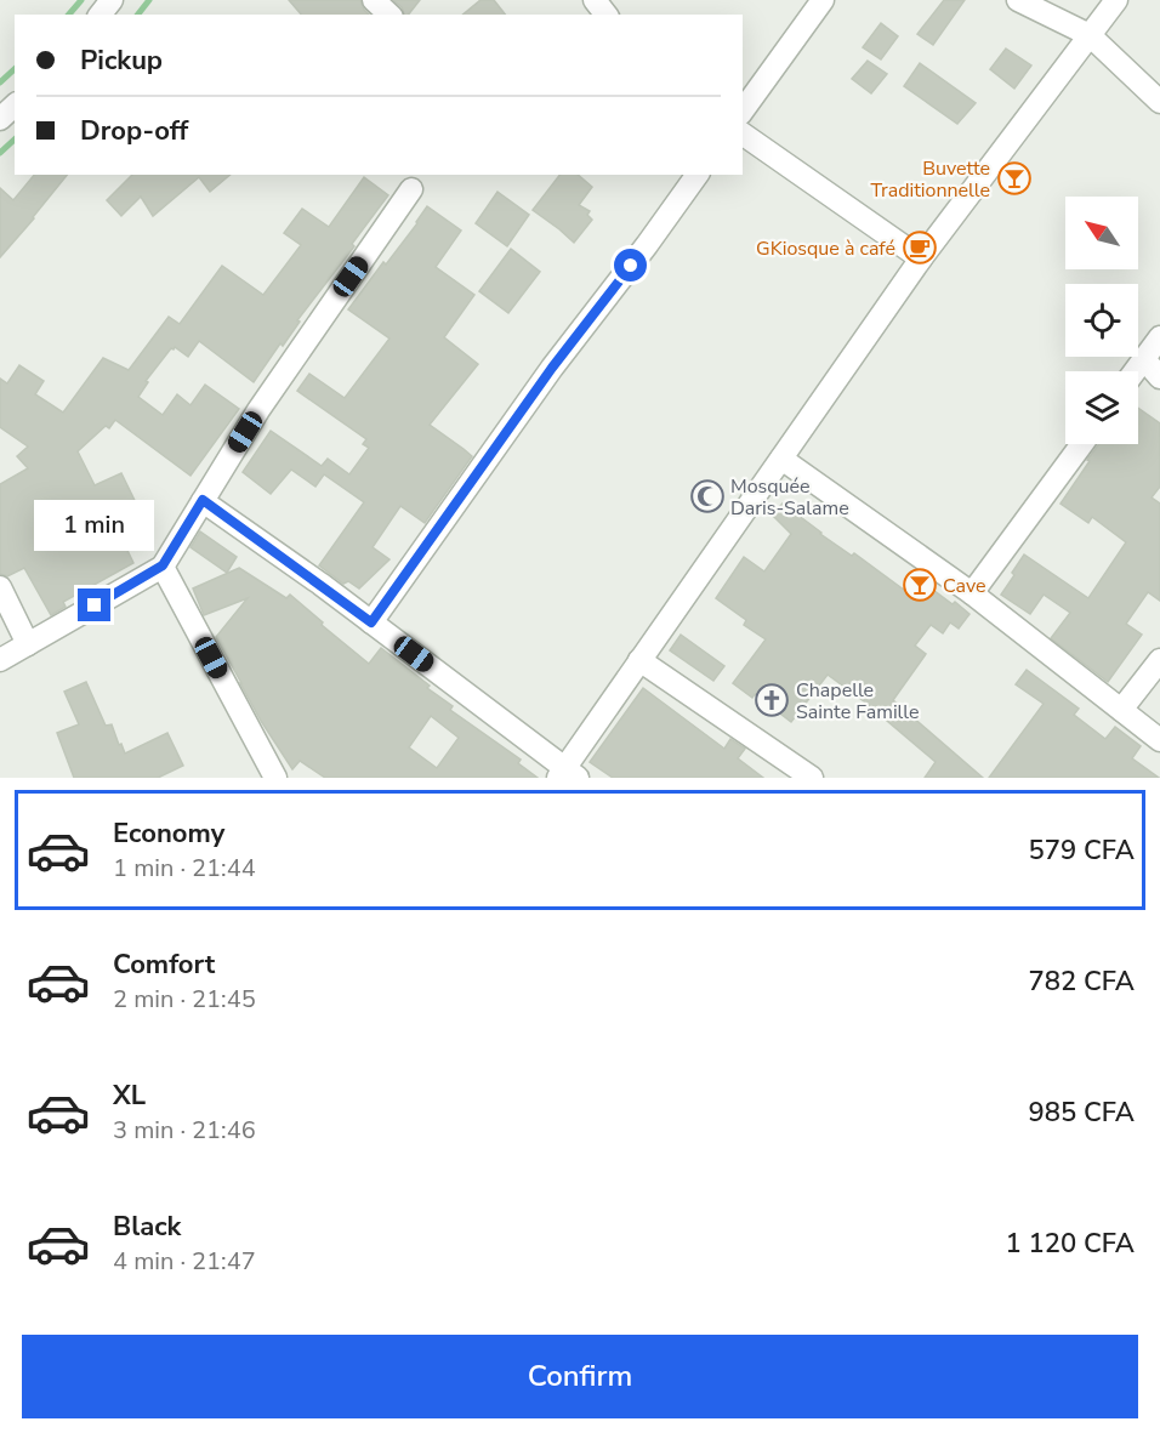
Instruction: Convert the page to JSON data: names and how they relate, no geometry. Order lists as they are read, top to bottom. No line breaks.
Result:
{"places":{"bar":["Buvette Traditionnelle","Cave"],"cafe":["GKiosque à café"],"mosque":["Mosquée Daris-Salame"],"church":["Chapelle Sainte Famille"]},"north":"top left","page":{"banner":["Pickup","Drop-off"],"bubble":"1 min","list":[{"name":"Economy","note":"1 min · 21:44","value":"579 CFA"},{"name":"Comfort","note":"2 min · 21:45","value":"782 CFA"},{"name":"XL","note":"3 min · 21:46","value":"985 CFA"},{"name":"Black","note":"4 min · 21:47","value":"1 120 CFA"}],"buttons":"Confirm"}}
